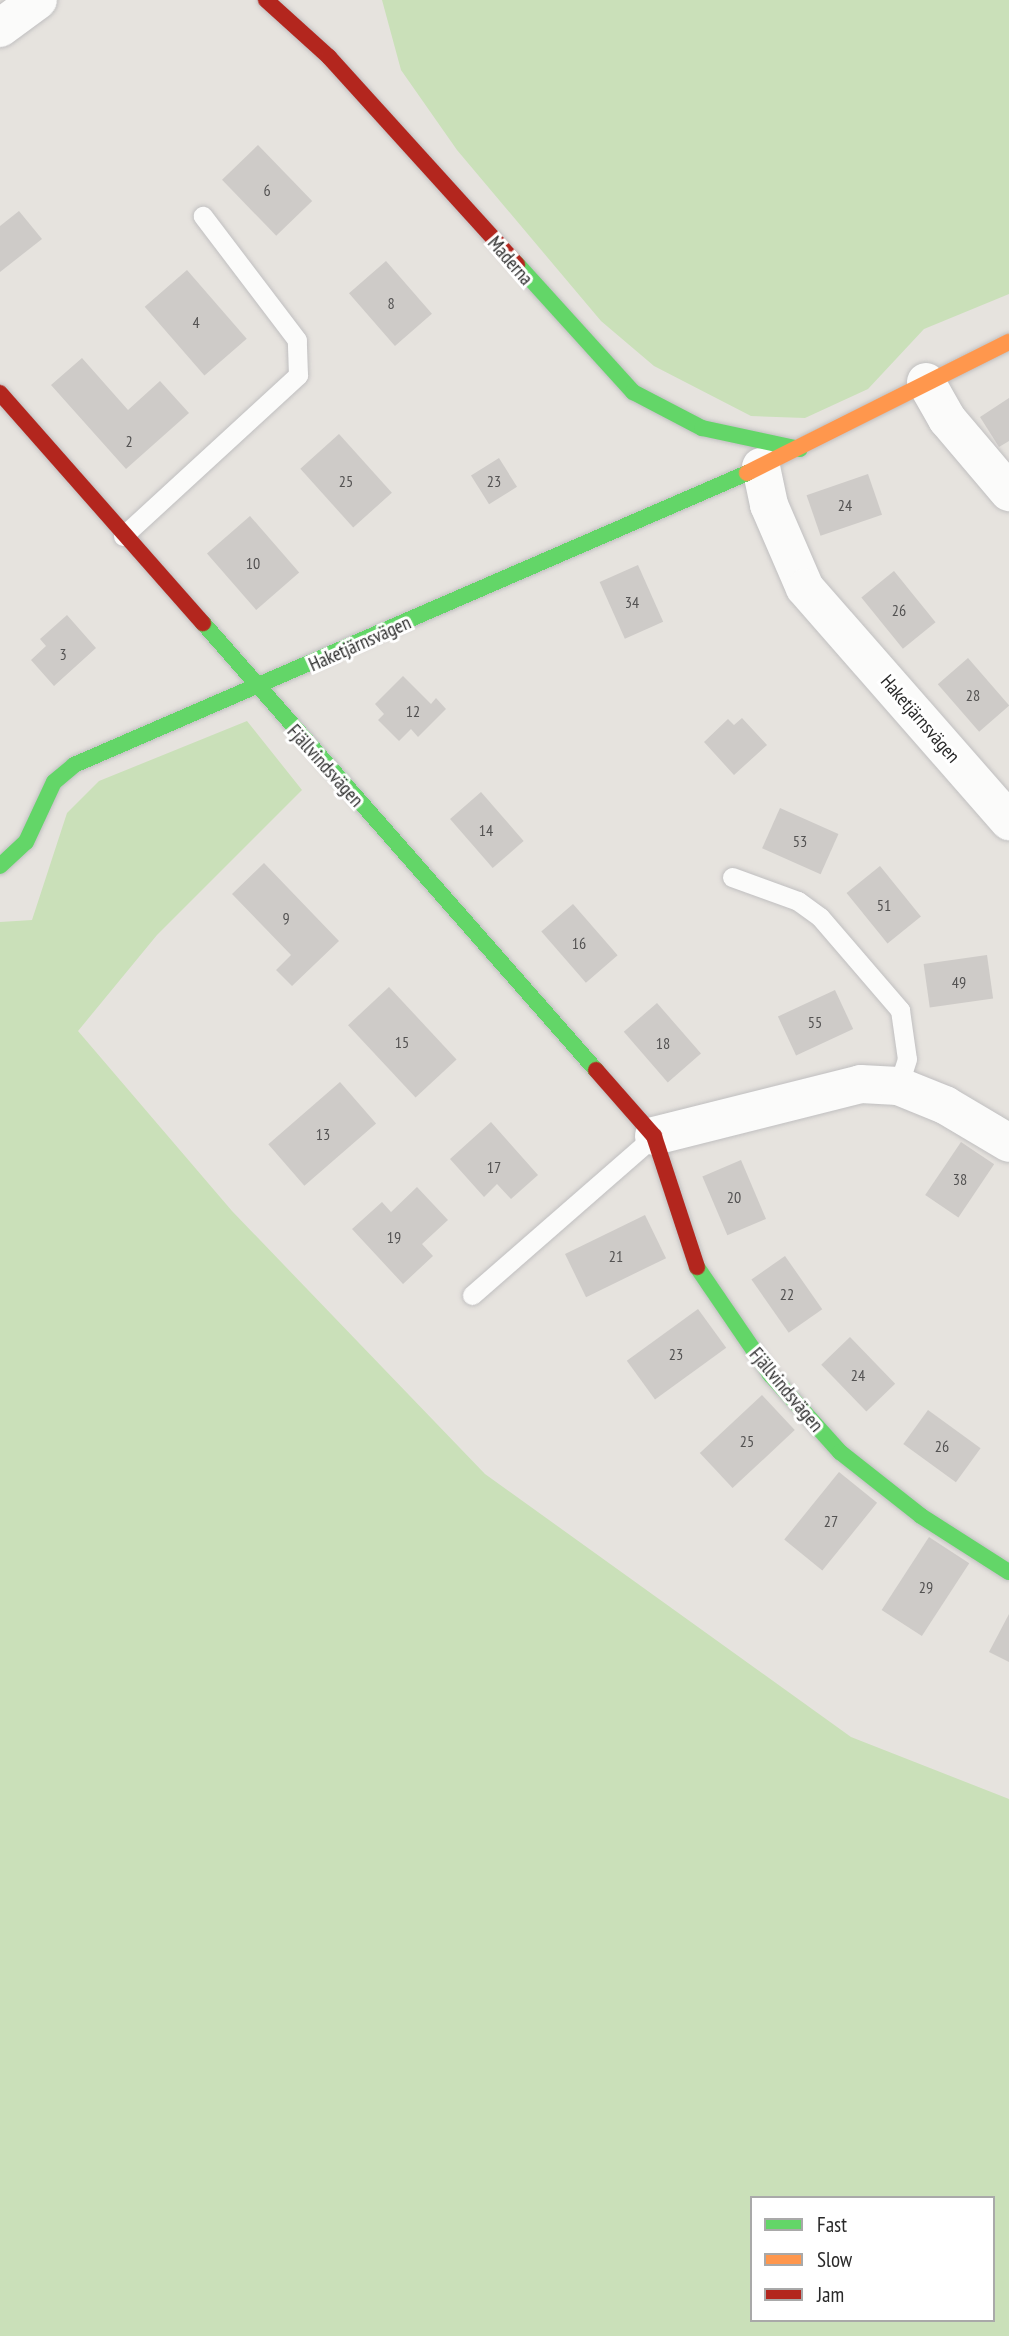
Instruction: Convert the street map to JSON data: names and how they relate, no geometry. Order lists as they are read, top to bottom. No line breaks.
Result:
{"streets":{"street":["Maderna","Haketjärnsvägen","Fjällvindsvägen"]},"crossings":[["Maderna","Haketjärnsvägen"],["Haketjärnsvägen","Fjällvindsvägen"]],"house_numbers":["6","8","4","2","25","23","24","10","34","26","3","28","12","14","53","51","9","16","49","55","15","18","13","17","38","20","19","21","22","23","24","25","26","27","29"],"legend":["Fast","Slow","Jam"]}
